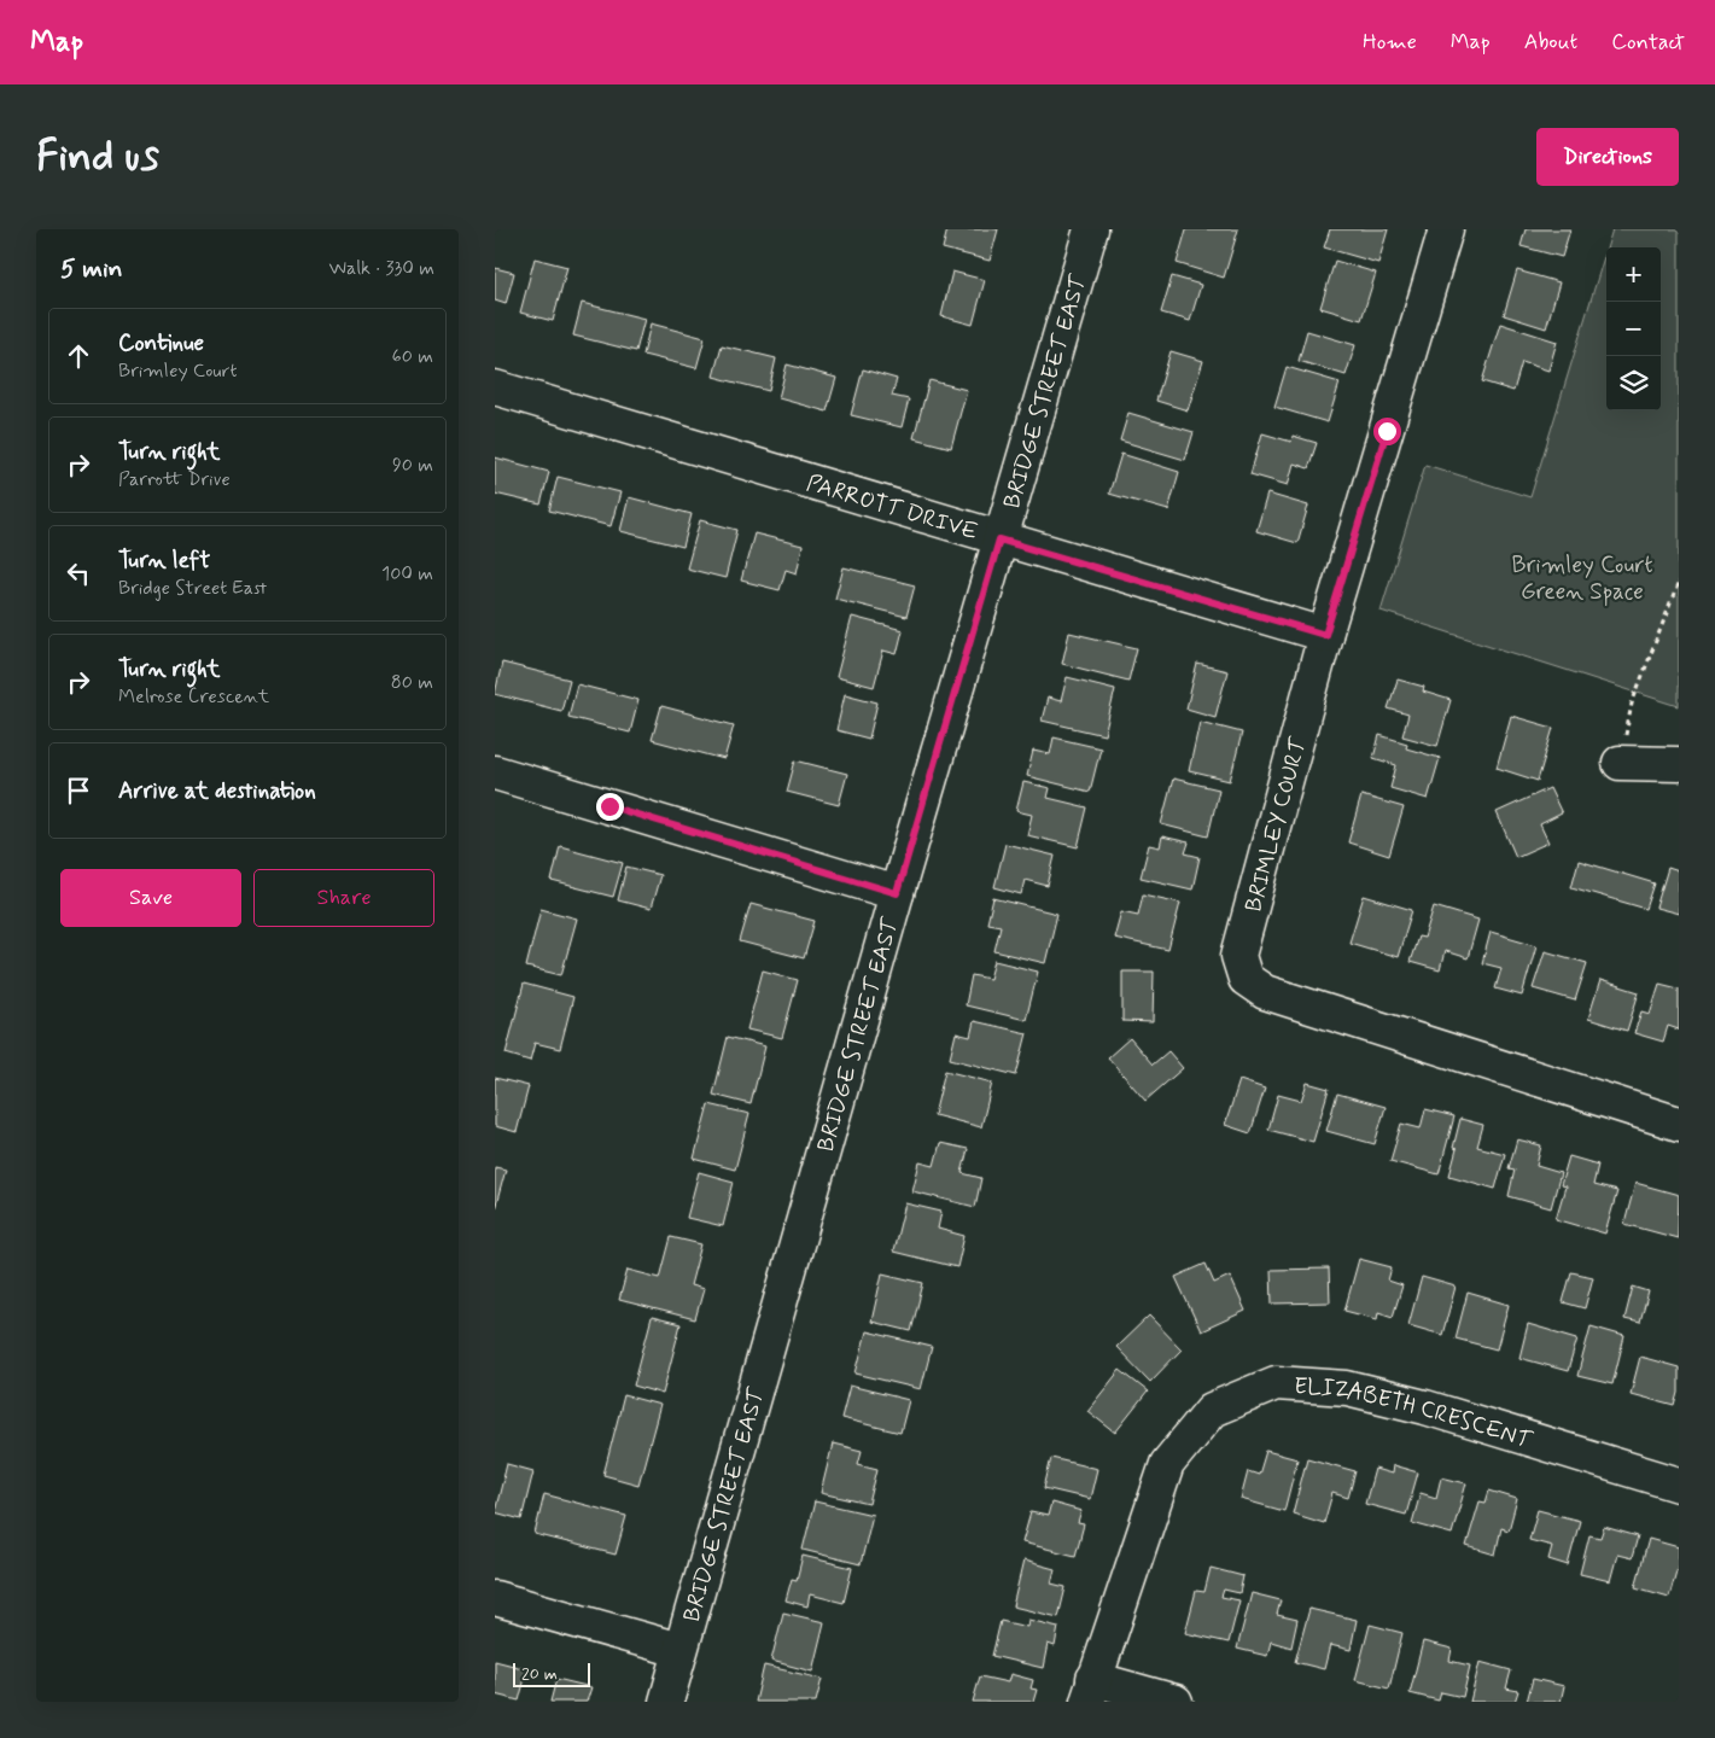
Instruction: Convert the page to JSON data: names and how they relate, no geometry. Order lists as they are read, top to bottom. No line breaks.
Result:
{"streets":{"street":["BRIDGE STREET EAST","PARROTT DRIVE","BRIMLEY COURT","ELIZABETH CRESCENT"]},"crossings":[["BRIDGE STREET EAST","PARROTT DRIVE"],["PARROTT DRIVE","BRIMLEY COURT"]],"parks":["Brimley Court Green Space"],"scale_bar":"20 m","page":{"header":"Map","nav":["Home","Map","About","Contact"],"buttons":["Directions",["Save","Share"]],"title":"Find us","heading":["5 min","Walk · 330 m"],"map_buttons":["+","−"],"list":[["Continue","Brimley Court","60 m"],["Turn right","Parrott Drive","90 m"],["Turn left","Bridge Street East","100 m"],["Turn right","Melrose Crescent","80 m"],"Arrive at destination"],"scale":"20 m"}}
